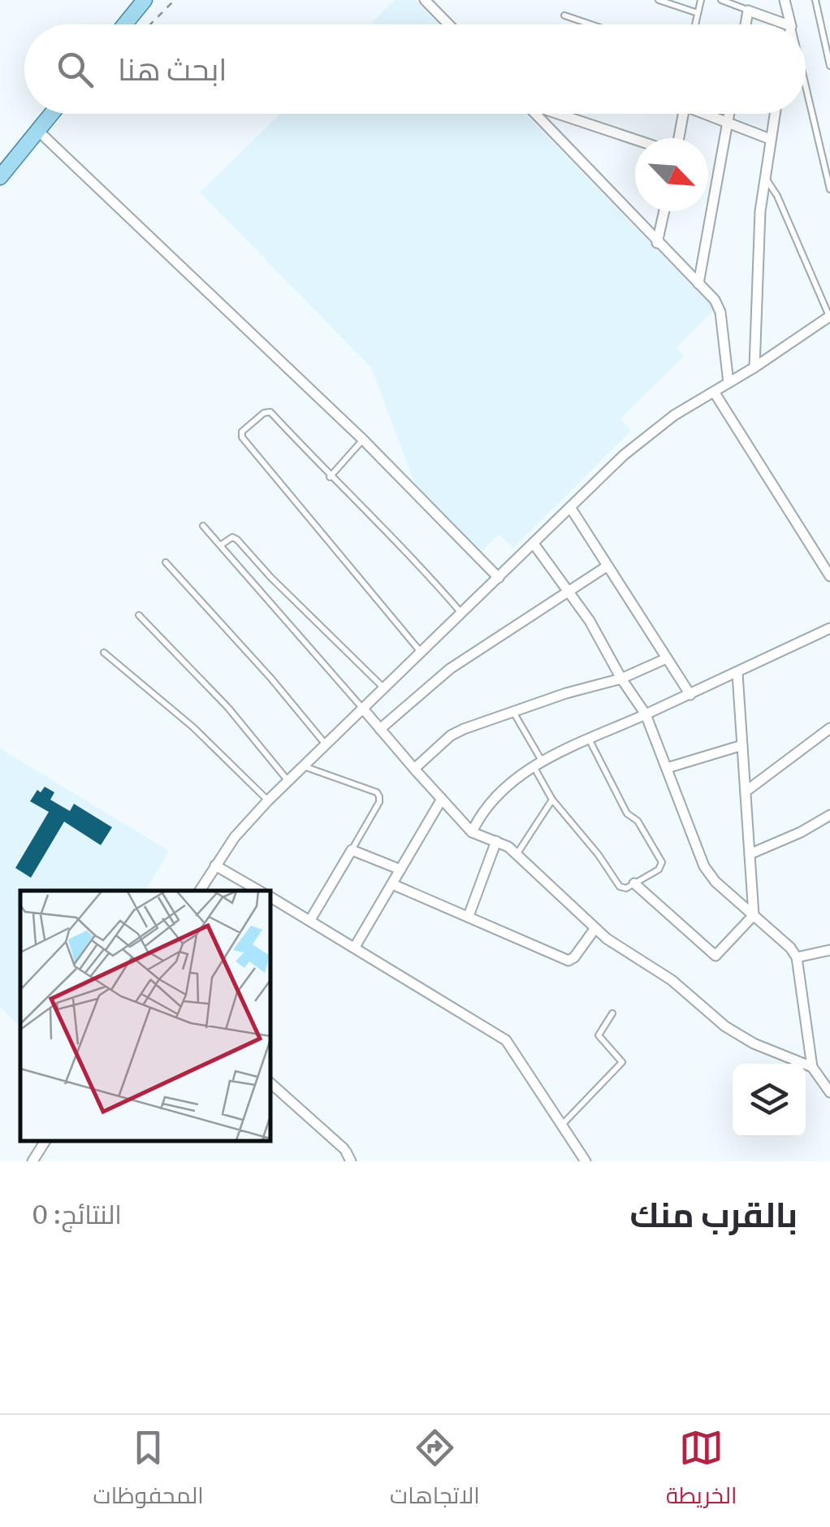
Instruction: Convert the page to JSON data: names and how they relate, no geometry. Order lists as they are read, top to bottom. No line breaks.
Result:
{"north":"bottom right","page":{"search":"ابحث هنا","heading":["بالقرب منك","النتائج: 0"],"nav":["الخريطة","الاتجاهات","المحفوظات"]}}
